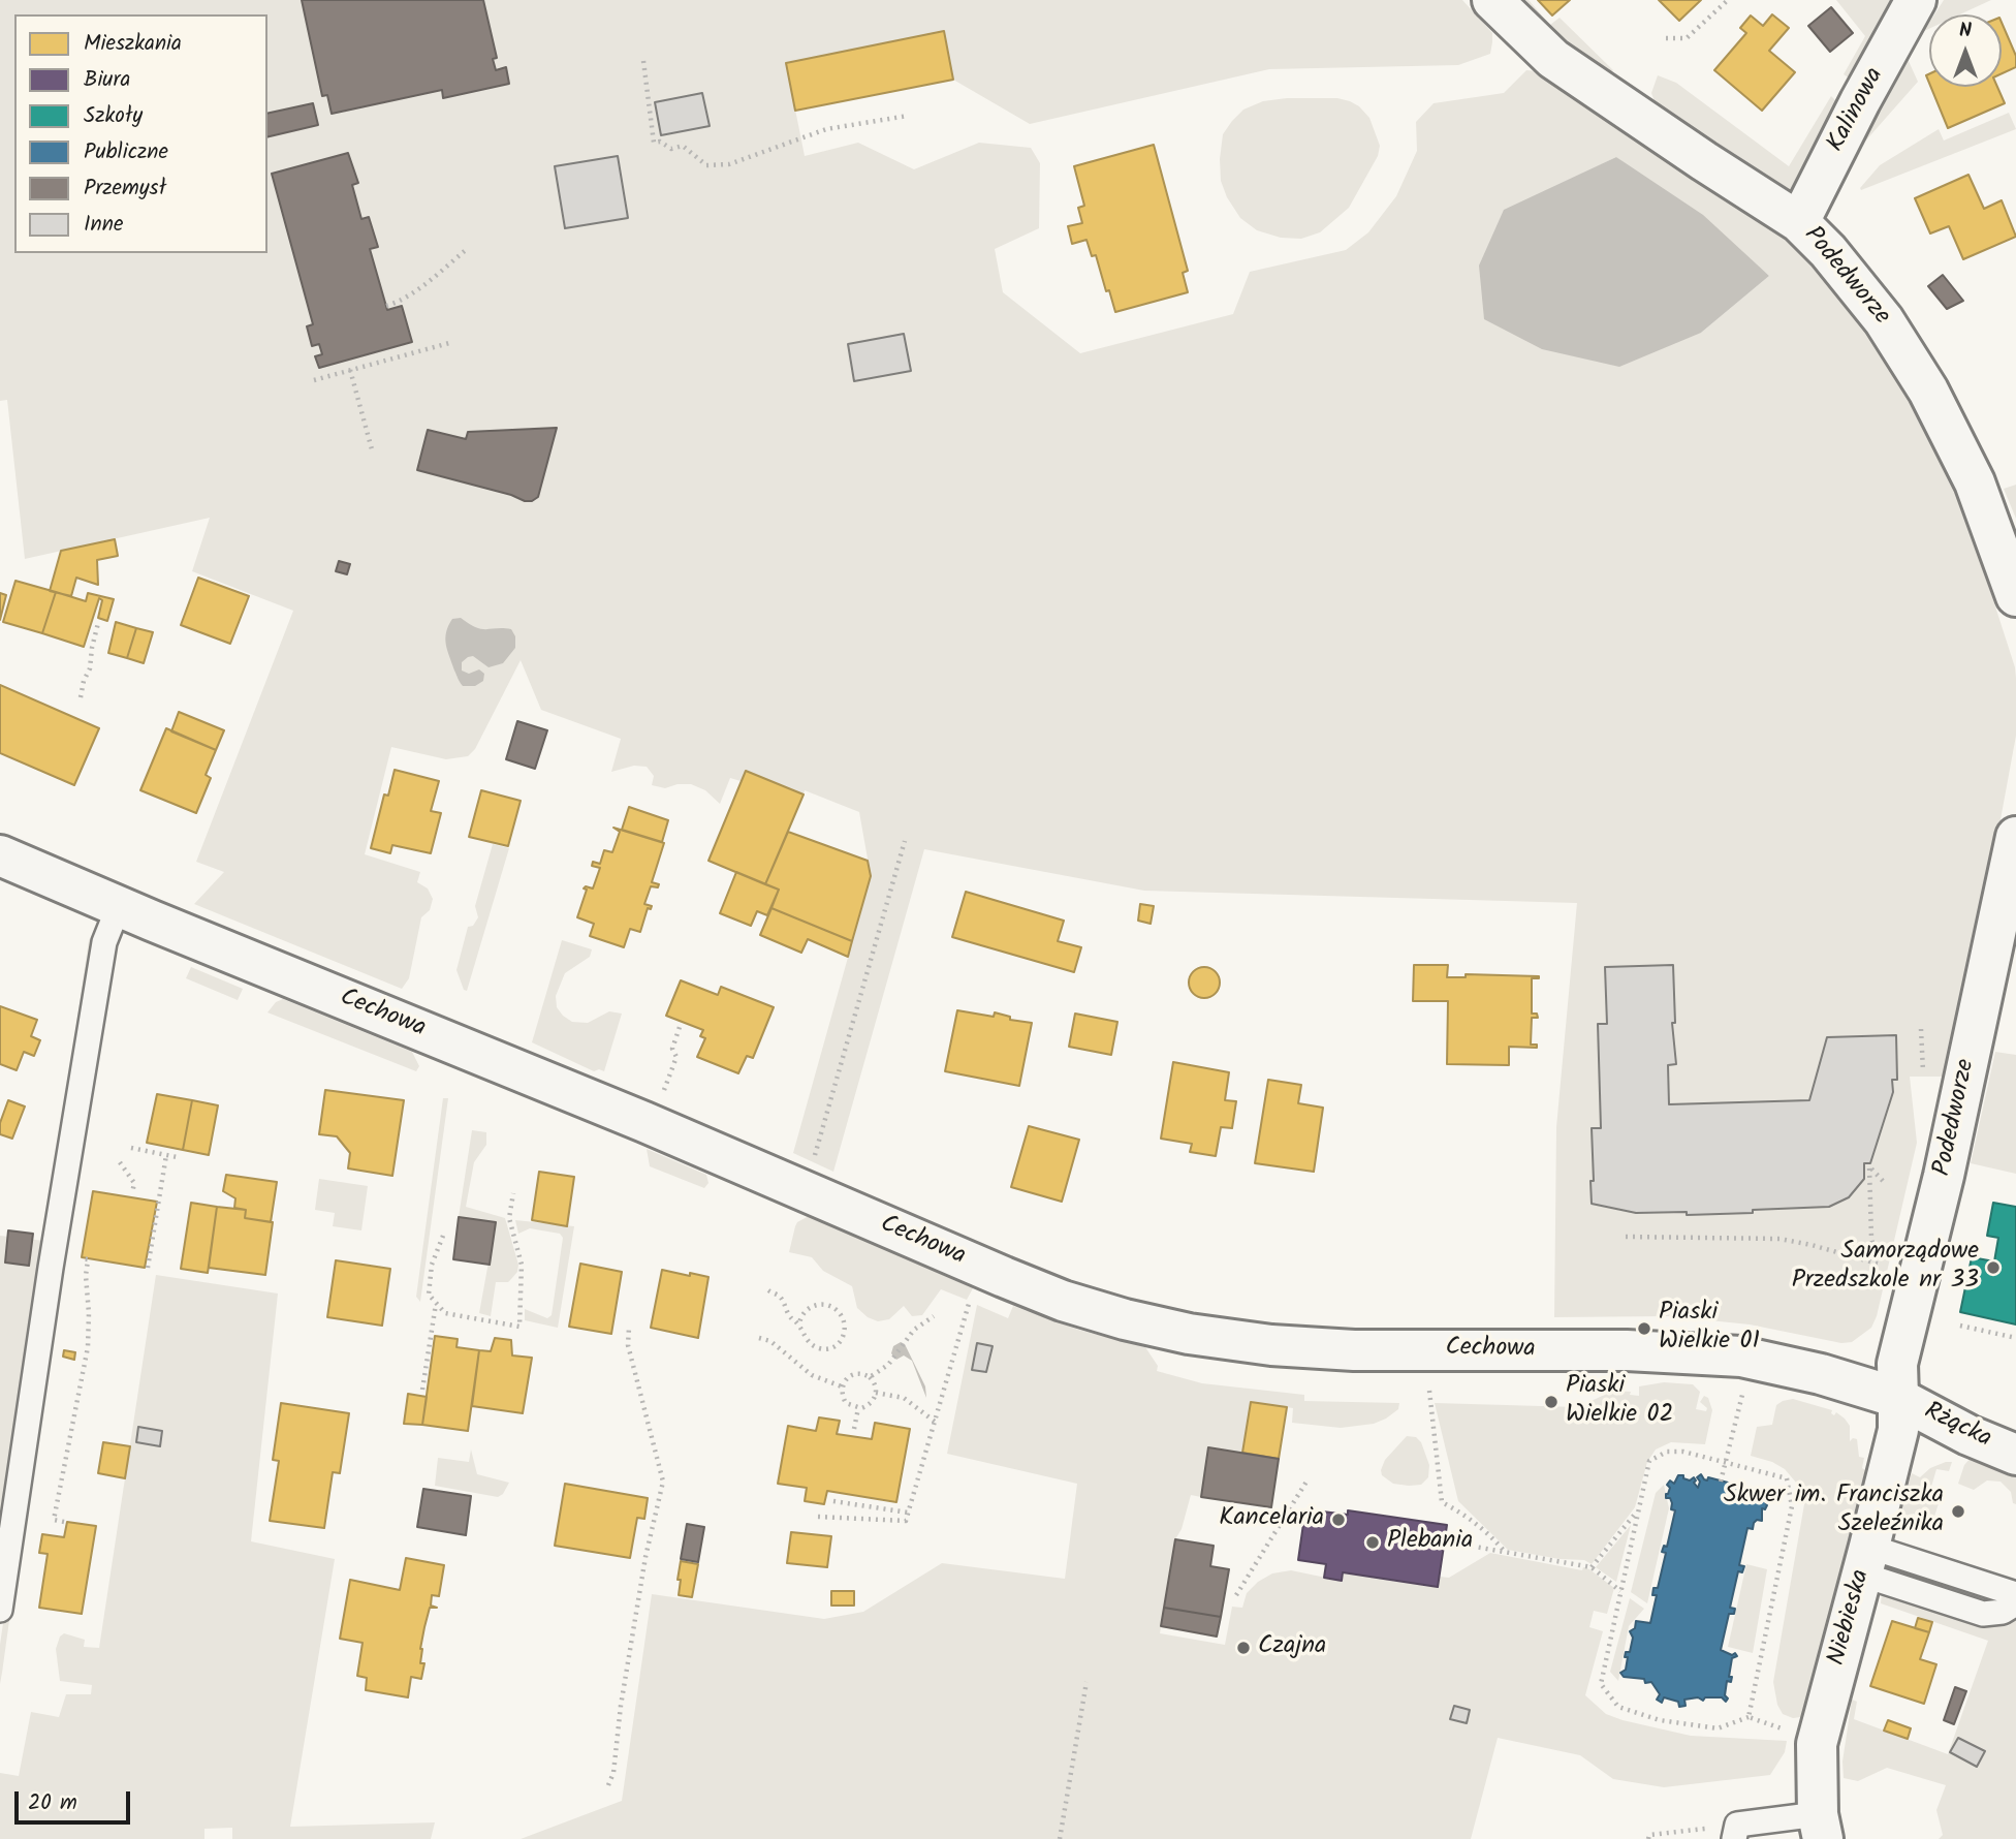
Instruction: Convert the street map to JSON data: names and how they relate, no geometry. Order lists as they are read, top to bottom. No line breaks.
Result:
{"streets":{"street":["Kalinowa","Podedworze","Cechowa","Rżącka","Niebieska"]},"crossings":[["Kalinowa","Podedworze"],["Podedworze","Cechowa"],["Podedworze","Rżącka"],["Podedworze","Niebieska"],["Cechowa","Rżącka"],["Cechowa","Niebieska"],["Rżącka","Niebieska"]],"places":["Samorządowe Przedszkole nr 33","Piaski Wielkie 01","Piaski Wielkie 02","Skwer im. Franciszka Szeleźnika","Kancelaria","Plebania","Czajna"],"legend":["Mieszkania","Biura","Szkoły","Publiczne","Przemysł","Inne"],"scale_bar":"20 m","north":"top"}
